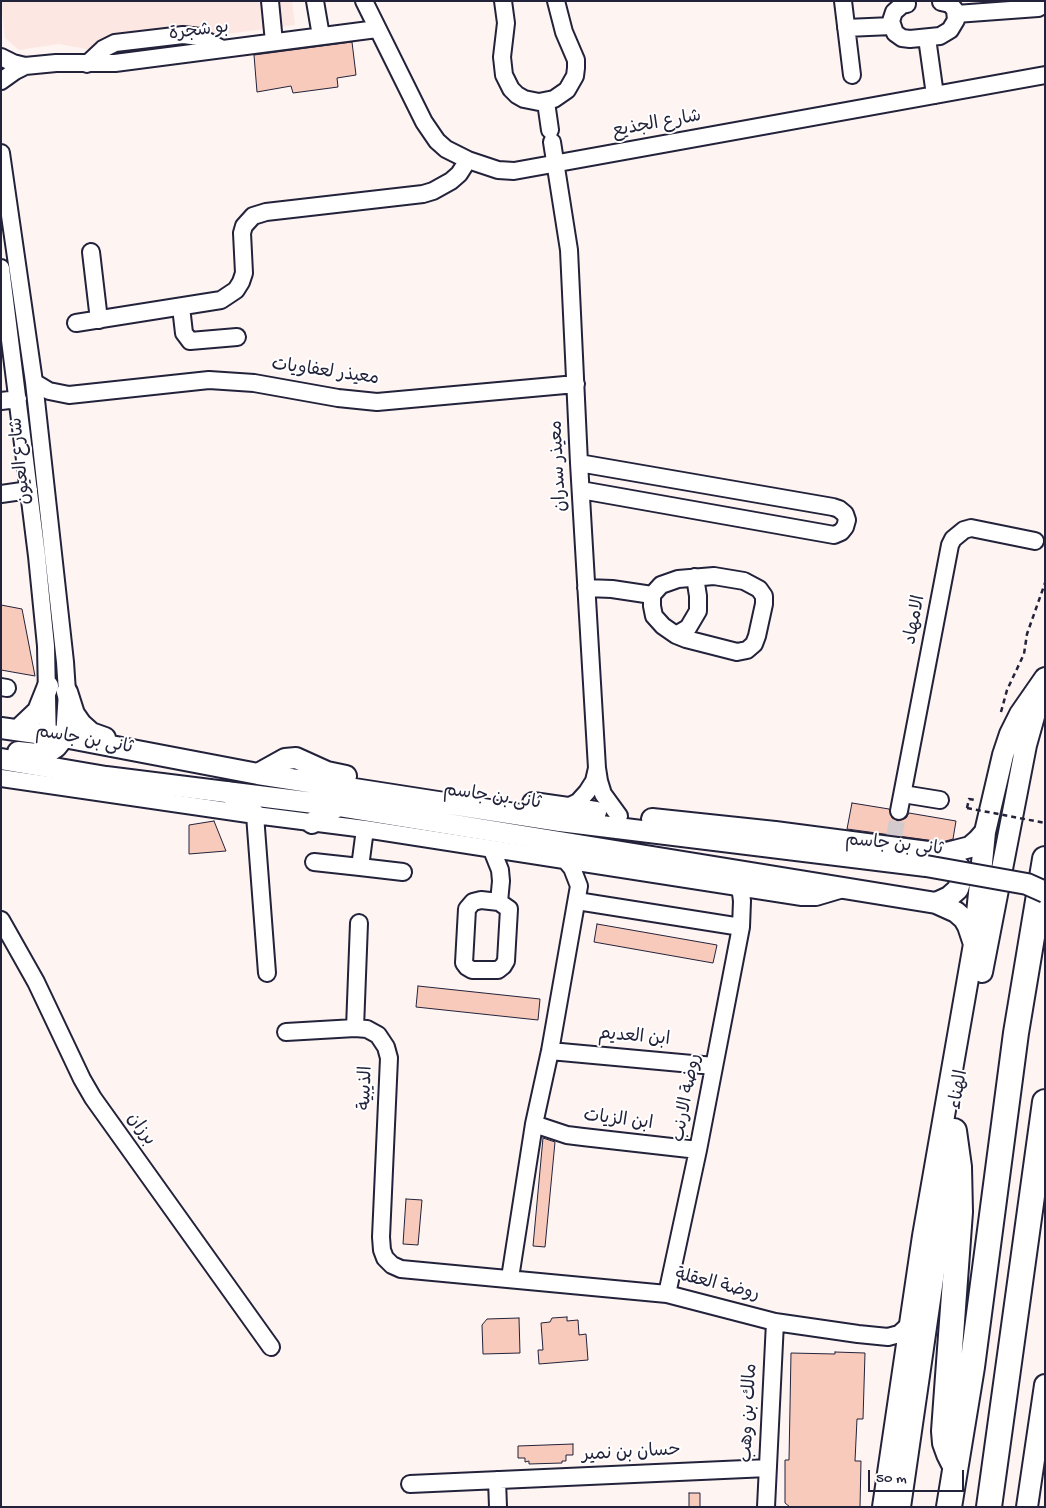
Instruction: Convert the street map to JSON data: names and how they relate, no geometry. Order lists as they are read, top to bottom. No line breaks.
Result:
{"streets":{"main road":["ثانى بن جاسم","الهناء"],"street":["بو شجرة","شارع الجذيع","معيذر لعفاويات","شارع العيون","معيذر سدران","الامهاد","ابن العديم","الذيبية","روضة الارنب","ابن الزيات","برزان","روضة العقلة","مالك بن وهب","حسان بن نمير"]},"crossings":[["بو شجرة","شارع الجذيع"],["شارع الجذيع","معيذر سدران"],["معيذر لعفاويات","شارع العيون"],["معيذر لعفاويات","معيذر سدران"],["شارع العيون","ثانى بن جاسم"],["معيذر سدران","ثانى بن جاسم"],["ثانى بن جاسم","روضة الارنب"],["ابن العديم","روضة الارنب"],["الذيبية","روضة العقلة"],["روضة الارنب","ابن الزيات"],["روضة الارنب","روضة العقلة"],["روضة العقلة","مالك بن وهب"],["مالك بن وهب","حسان بن نمير"]],"scale_bar":"50 m"}
